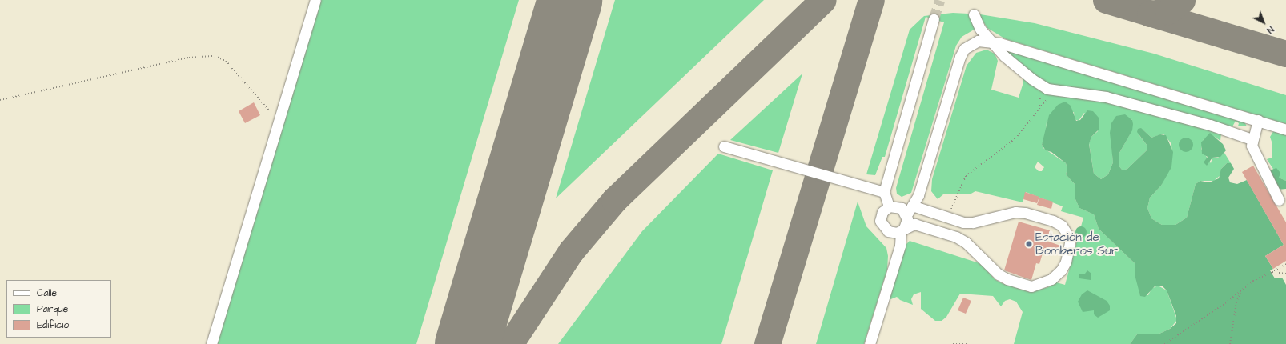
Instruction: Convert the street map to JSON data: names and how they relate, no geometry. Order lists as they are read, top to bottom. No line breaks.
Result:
{"places":["Estación de Bomberos Sur"],"legend":["Calle","Parque","Edificio"],"north":"bottom right"}
